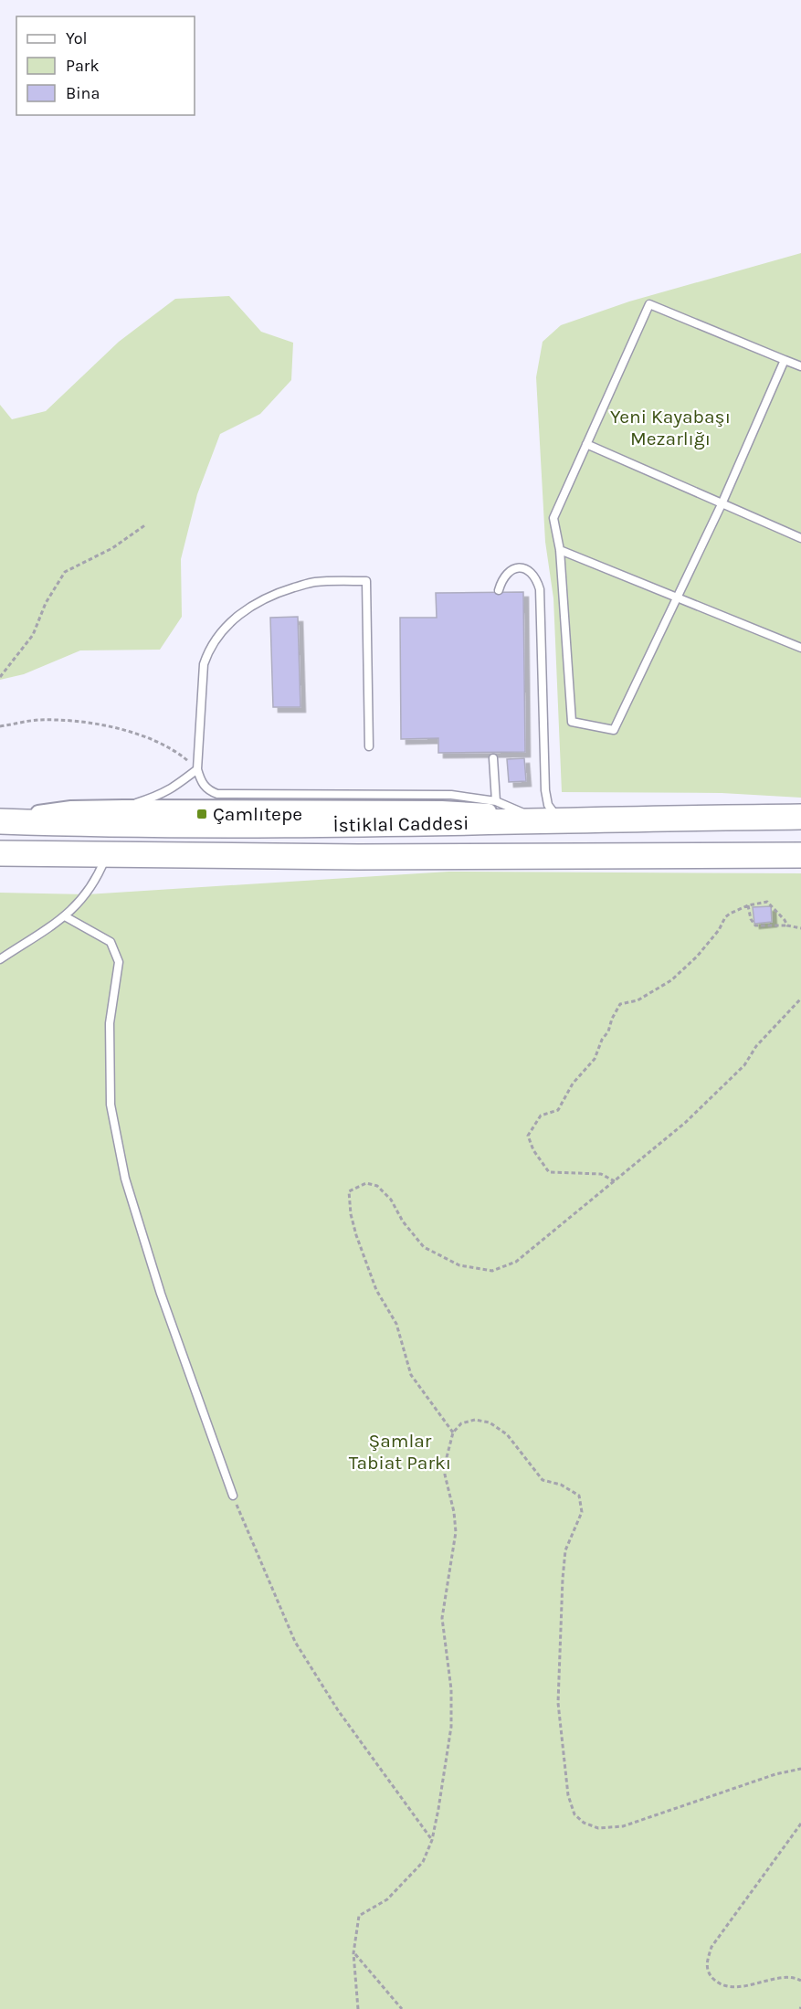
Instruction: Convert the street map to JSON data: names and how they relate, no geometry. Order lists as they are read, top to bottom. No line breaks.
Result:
{"streets":{"main road":["İstiklal Caddesi"]},"parks":["Yeni Kayabaşı Mezarlığı","Şamlar Tabiat Parkı"],"places":{"transit":["Çamlıtepe"]},"legend":["Yol","Park","Bina"]}
